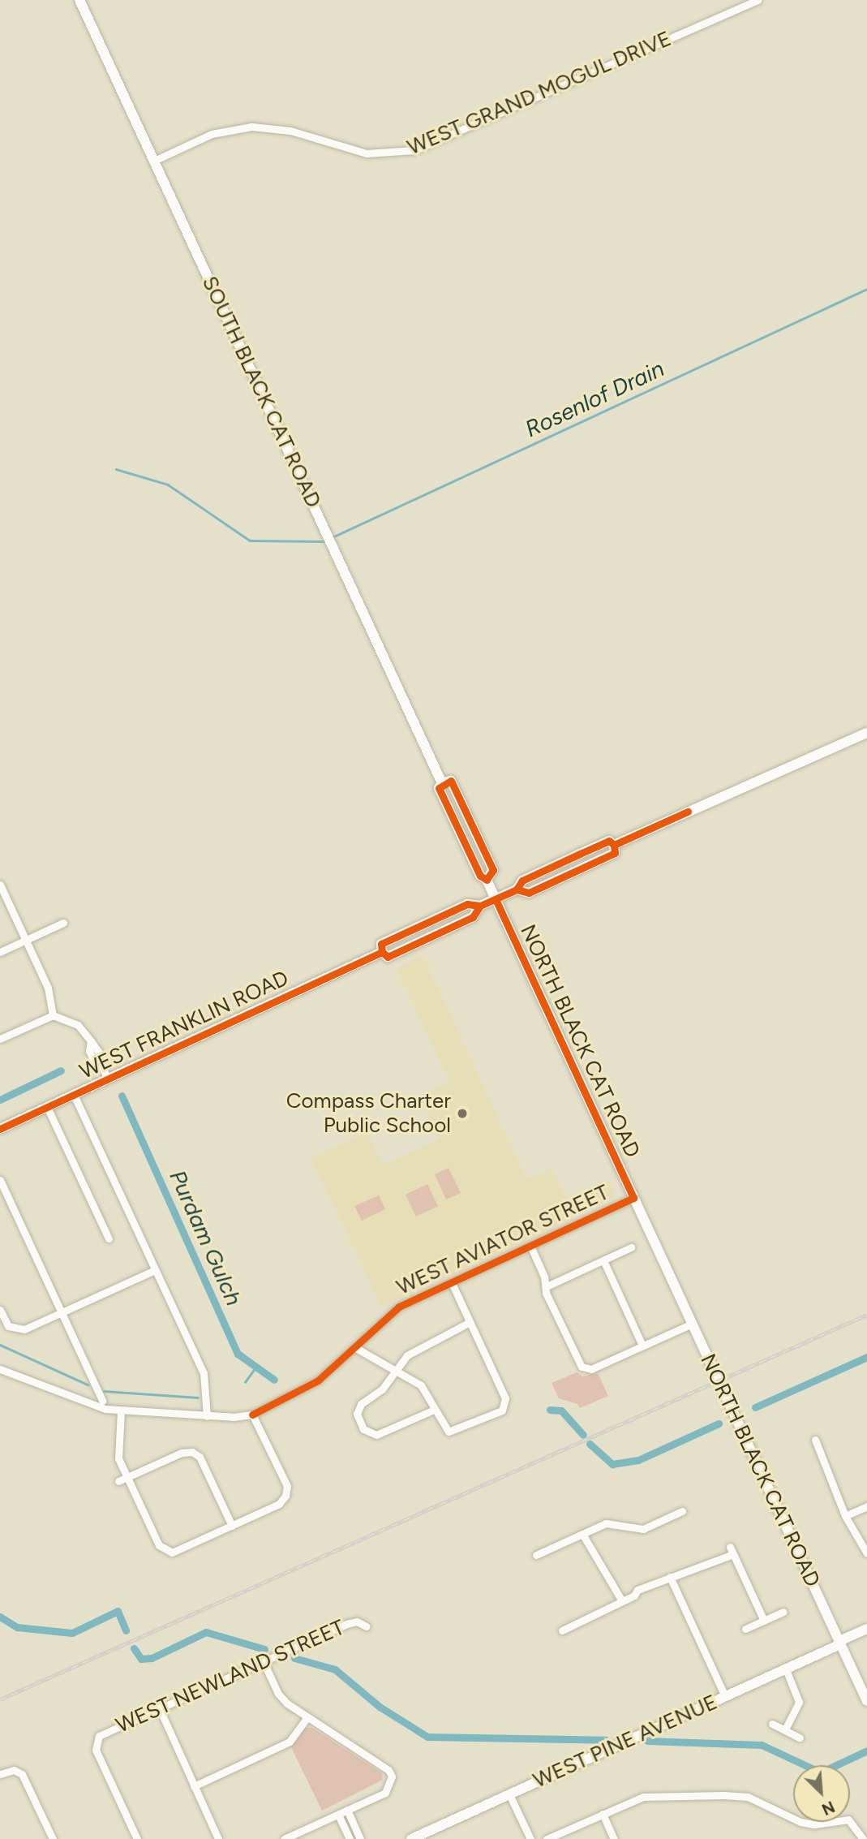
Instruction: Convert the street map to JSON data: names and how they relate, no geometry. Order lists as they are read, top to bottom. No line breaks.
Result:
{"streets":{"main road":["SOUTH BLACK CAT ROAD","WEST FRANKLIN ROAD","NORTH BLACK CAT ROAD","WEST PINE AVENUE"],"street":["WEST GRAND MOGUL DRIVE","WEST AVIATOR STREET","WEST NEWLAND STREET"]},"crossings":[["WEST GRAND MOGUL DRIVE","SOUTH BLACK CAT ROAD"],["SOUTH BLACK CAT ROAD","WEST FRANKLIN ROAD"],["SOUTH BLACK CAT ROAD","NORTH BLACK CAT ROAD"],["WEST FRANKLIN ROAD","NORTH BLACK CAT ROAD"],["NORTH BLACK CAT ROAD","WEST AVIATOR STREET"],["NORTH BLACK CAT ROAD","WEST PINE AVENUE"]],"water":["Rosenlof Drain","Purdam Gulch"],"places":["Compass Charter Public School"],"north":"bottom right"}
